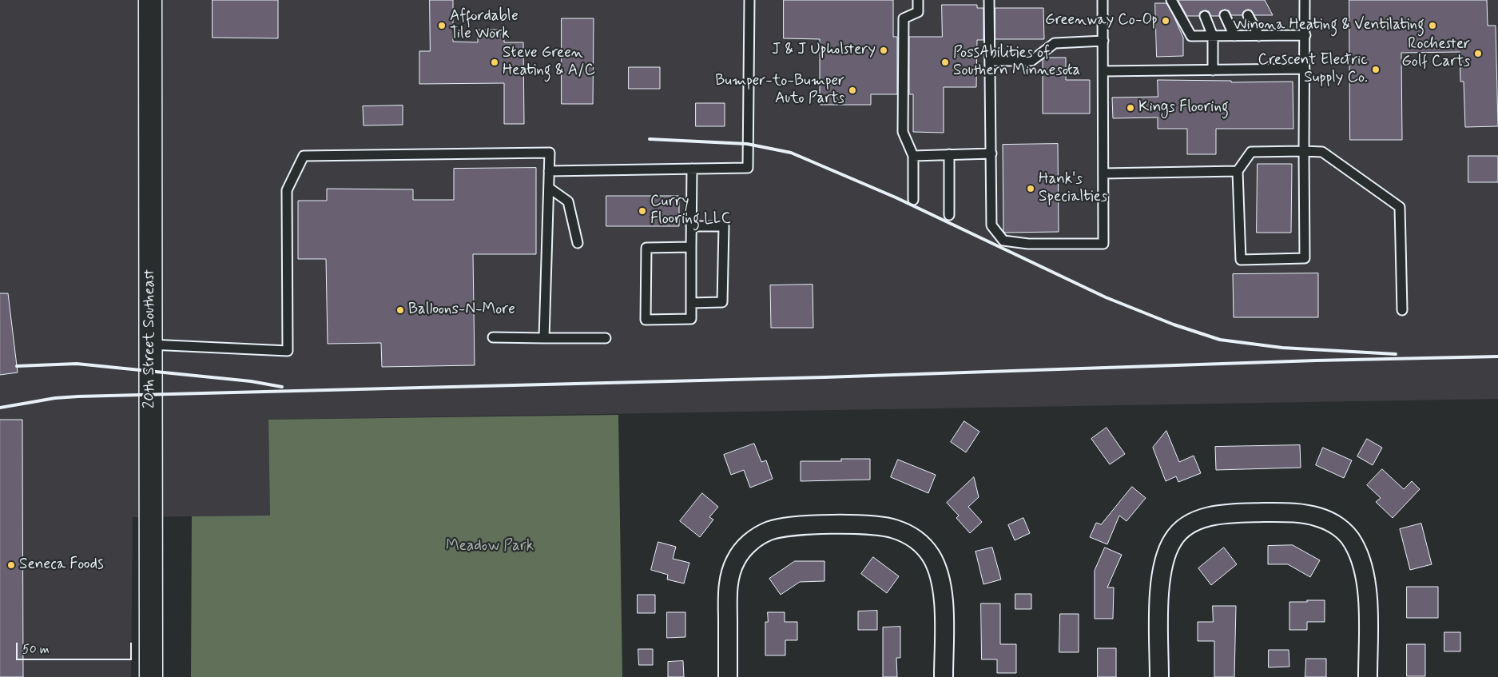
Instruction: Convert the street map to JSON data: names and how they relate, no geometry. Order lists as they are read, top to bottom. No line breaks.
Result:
{"streets":{"street":["20th Street Southeast"]},"parks":["Meadow Park"],"places":["Greenway Co-Op","Affordable Tile Work","Winona Heating & Ventilating","J & J Upholstery","Rochester Golf Carts","Steve Green Heating & A/C","PossAbilities of Southern Minnesota","Crescent Electric Supply Co.","Bumper-to-Bumper Auto Parts","Kings Flooring","Hank's Specialties","Curry Flooring LLC","Balloons-N-More","Seneca Foods"],"scale_bar":"50 m"}
